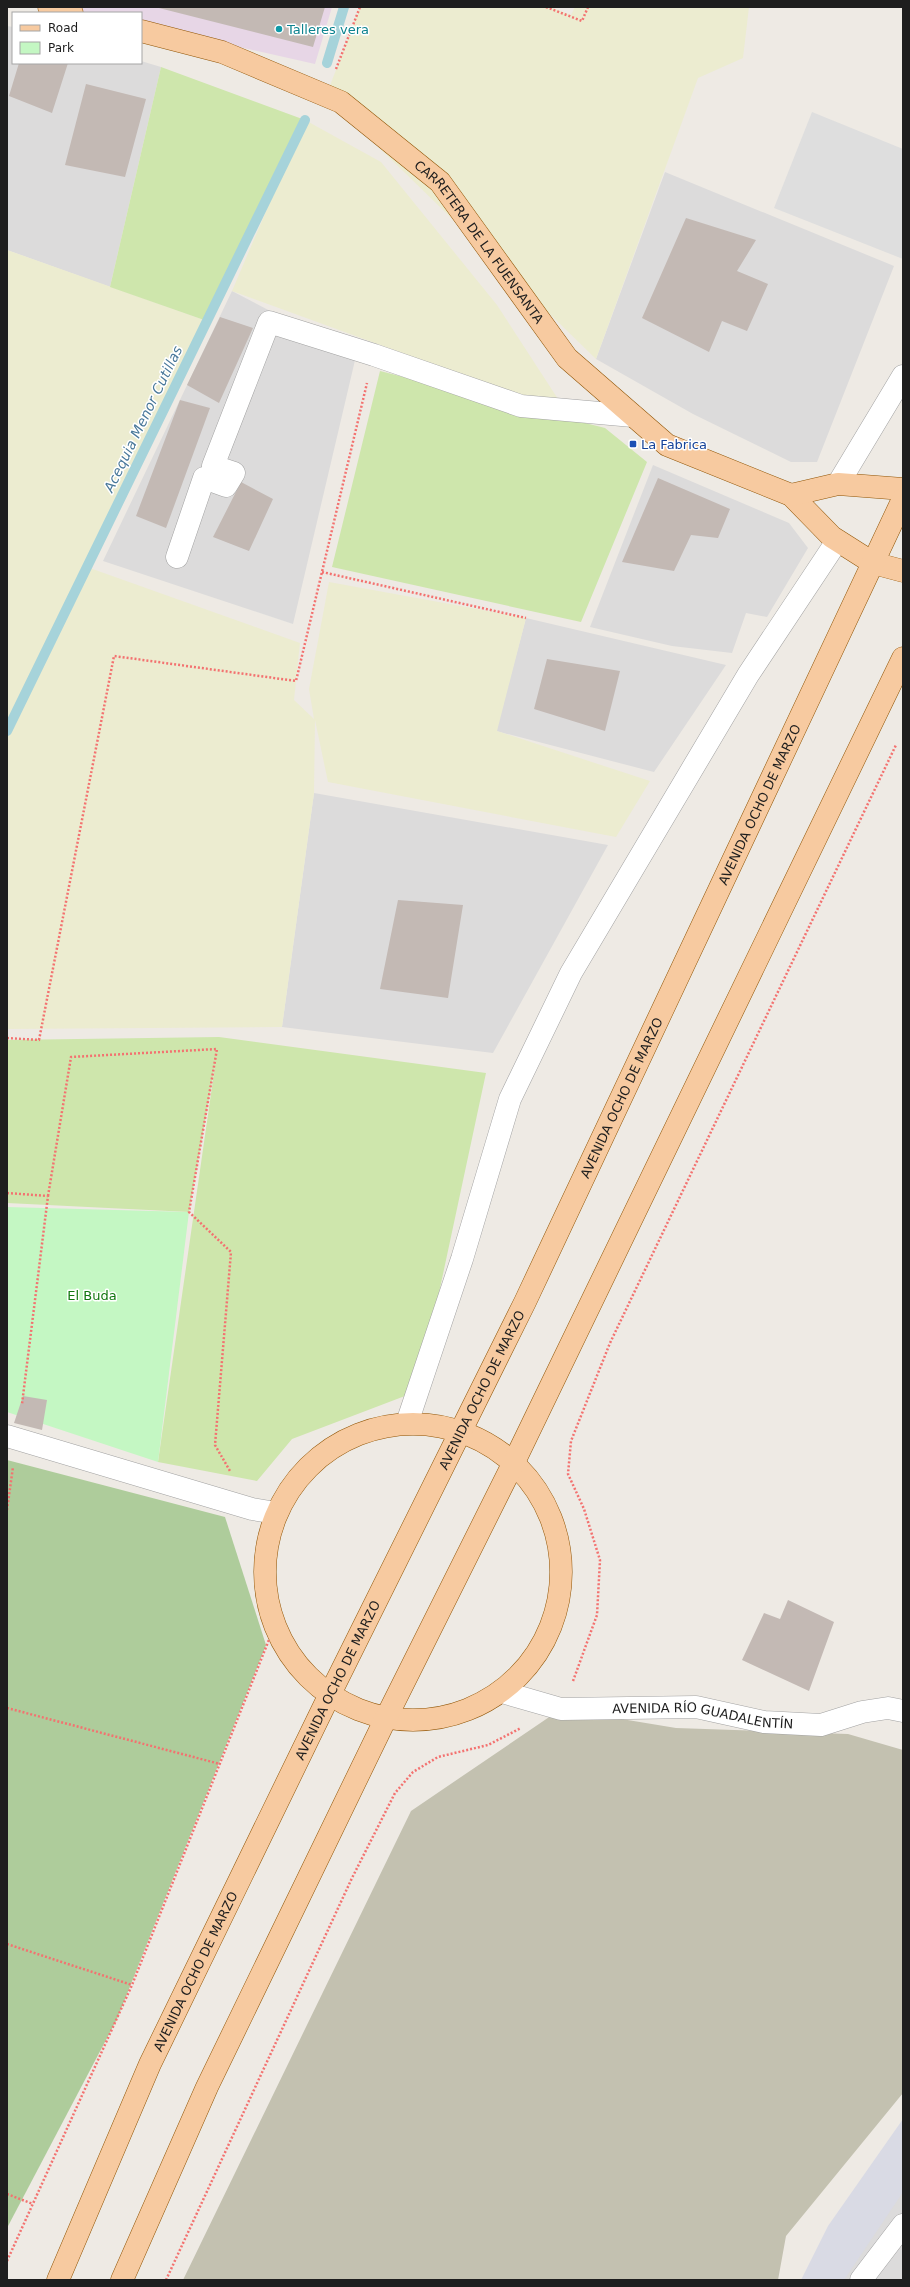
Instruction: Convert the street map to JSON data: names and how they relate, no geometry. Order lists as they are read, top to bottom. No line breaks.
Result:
{"streets":{"main road":["CARRETERA DE LA FUENSANTA","AVENIDA OCHO DE MARZO"],"street":["AVENIDA RÍO GUADALENTÍN"]},"water":["Acequia Menor Cutillas"],"parks":["El Buda"],"places":{"other":["Talleres vera"],"transit":["La Fabrica"]},"legend":["Road","Park"]}
